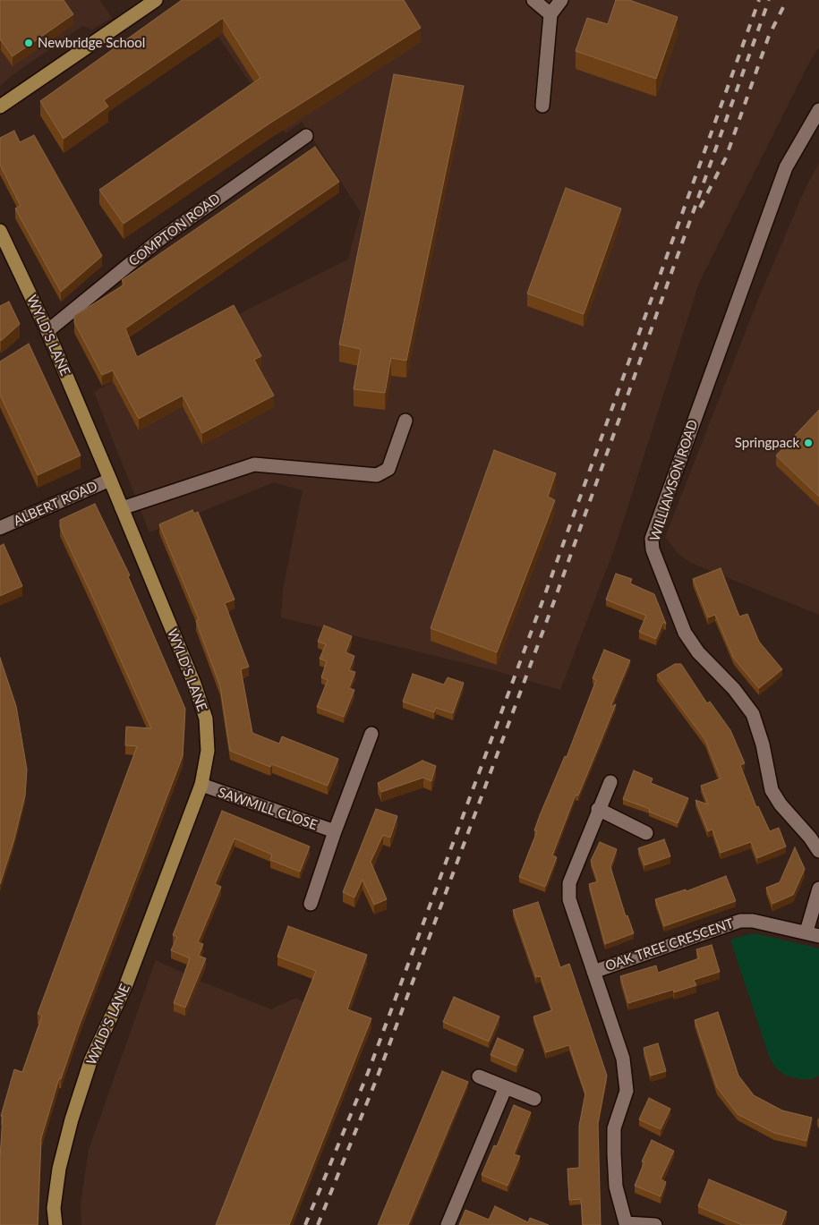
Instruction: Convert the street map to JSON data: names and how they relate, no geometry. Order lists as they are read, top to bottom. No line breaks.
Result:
{"streets":{"main road":["WYLD'S LANE"],"street":["COMPTON ROAD","WILLIAMSON ROAD","ALBERT ROAD","SAWMILL CLOSE","OAK TREE CRESCENT"]},"crossings":[["COMPTON ROAD","WYLD'S LANE"],["WYLD'S LANE","ALBERT ROAD"],["WYLD'S LANE","SAWMILL CLOSE"]],"places":["Newbridge School","Springpack"]}
